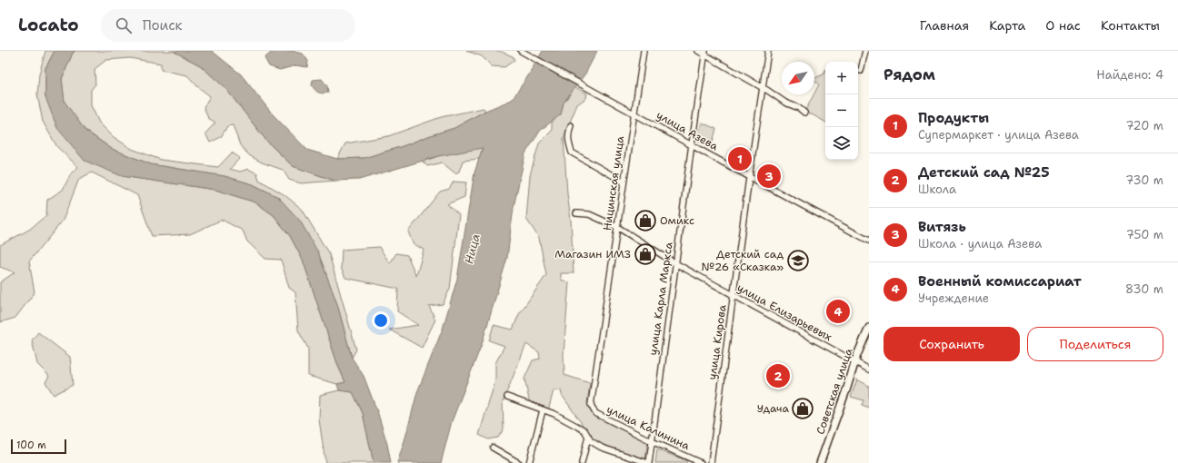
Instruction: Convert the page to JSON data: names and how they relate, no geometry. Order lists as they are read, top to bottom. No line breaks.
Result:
{"streets":{"main road":["Советская улица"],"street":["улица Азева","Ницинская улица","улица Карла Маркса","улица Елизарьевых","улица Кирова","улица Калинина"]},"crossings":[["улица Азева","Ницинская улица"],["улица Азева","улица Карла Маркса"],["улица Азева","улица Кирова"],["Ницинская улица","улица Елизарьевых"],["Ницинская улица","улица Калинина"],["улица Карла Маркса","улица Елизарьевых"],["улица Карла Маркса","улица Калинина"],["улица Елизарьевых","улица Кирова"],["улица Елизарьевых","Советская улица"]],"water":["Ница"],"places":{"shop":["Омикс","Магазин ИМЗ","Удача"],"school or university":["Детский сад №26 «Сказка»"]},"scale_bar":"100 m","north":"bottom left","page":{"header":"Locato","search":"Поиск","nav":["Главная","Карта","О нас","Контакты"],"heading":["Рядом","Найдено: 4"],"map_buttons":["+","−"],"list":[{"mark":"1","name":"Продукты","note":"Супермаркет · улица Азева","value":"720 m"},{"mark":"2","name":"Детский сад №25","note":"Школа","value":"730 m"},{"mark":"3","name":"Витязь","note":"Школа · улица Азева","value":"750 m"},{"mark":"4","name":"Военный комиссариат","note":"Учреждение","value":"830 m"}],"pins":["1","3","4","2"],"buttons":["Сохранить","Поделиться"],"scale":"100 m"}}
